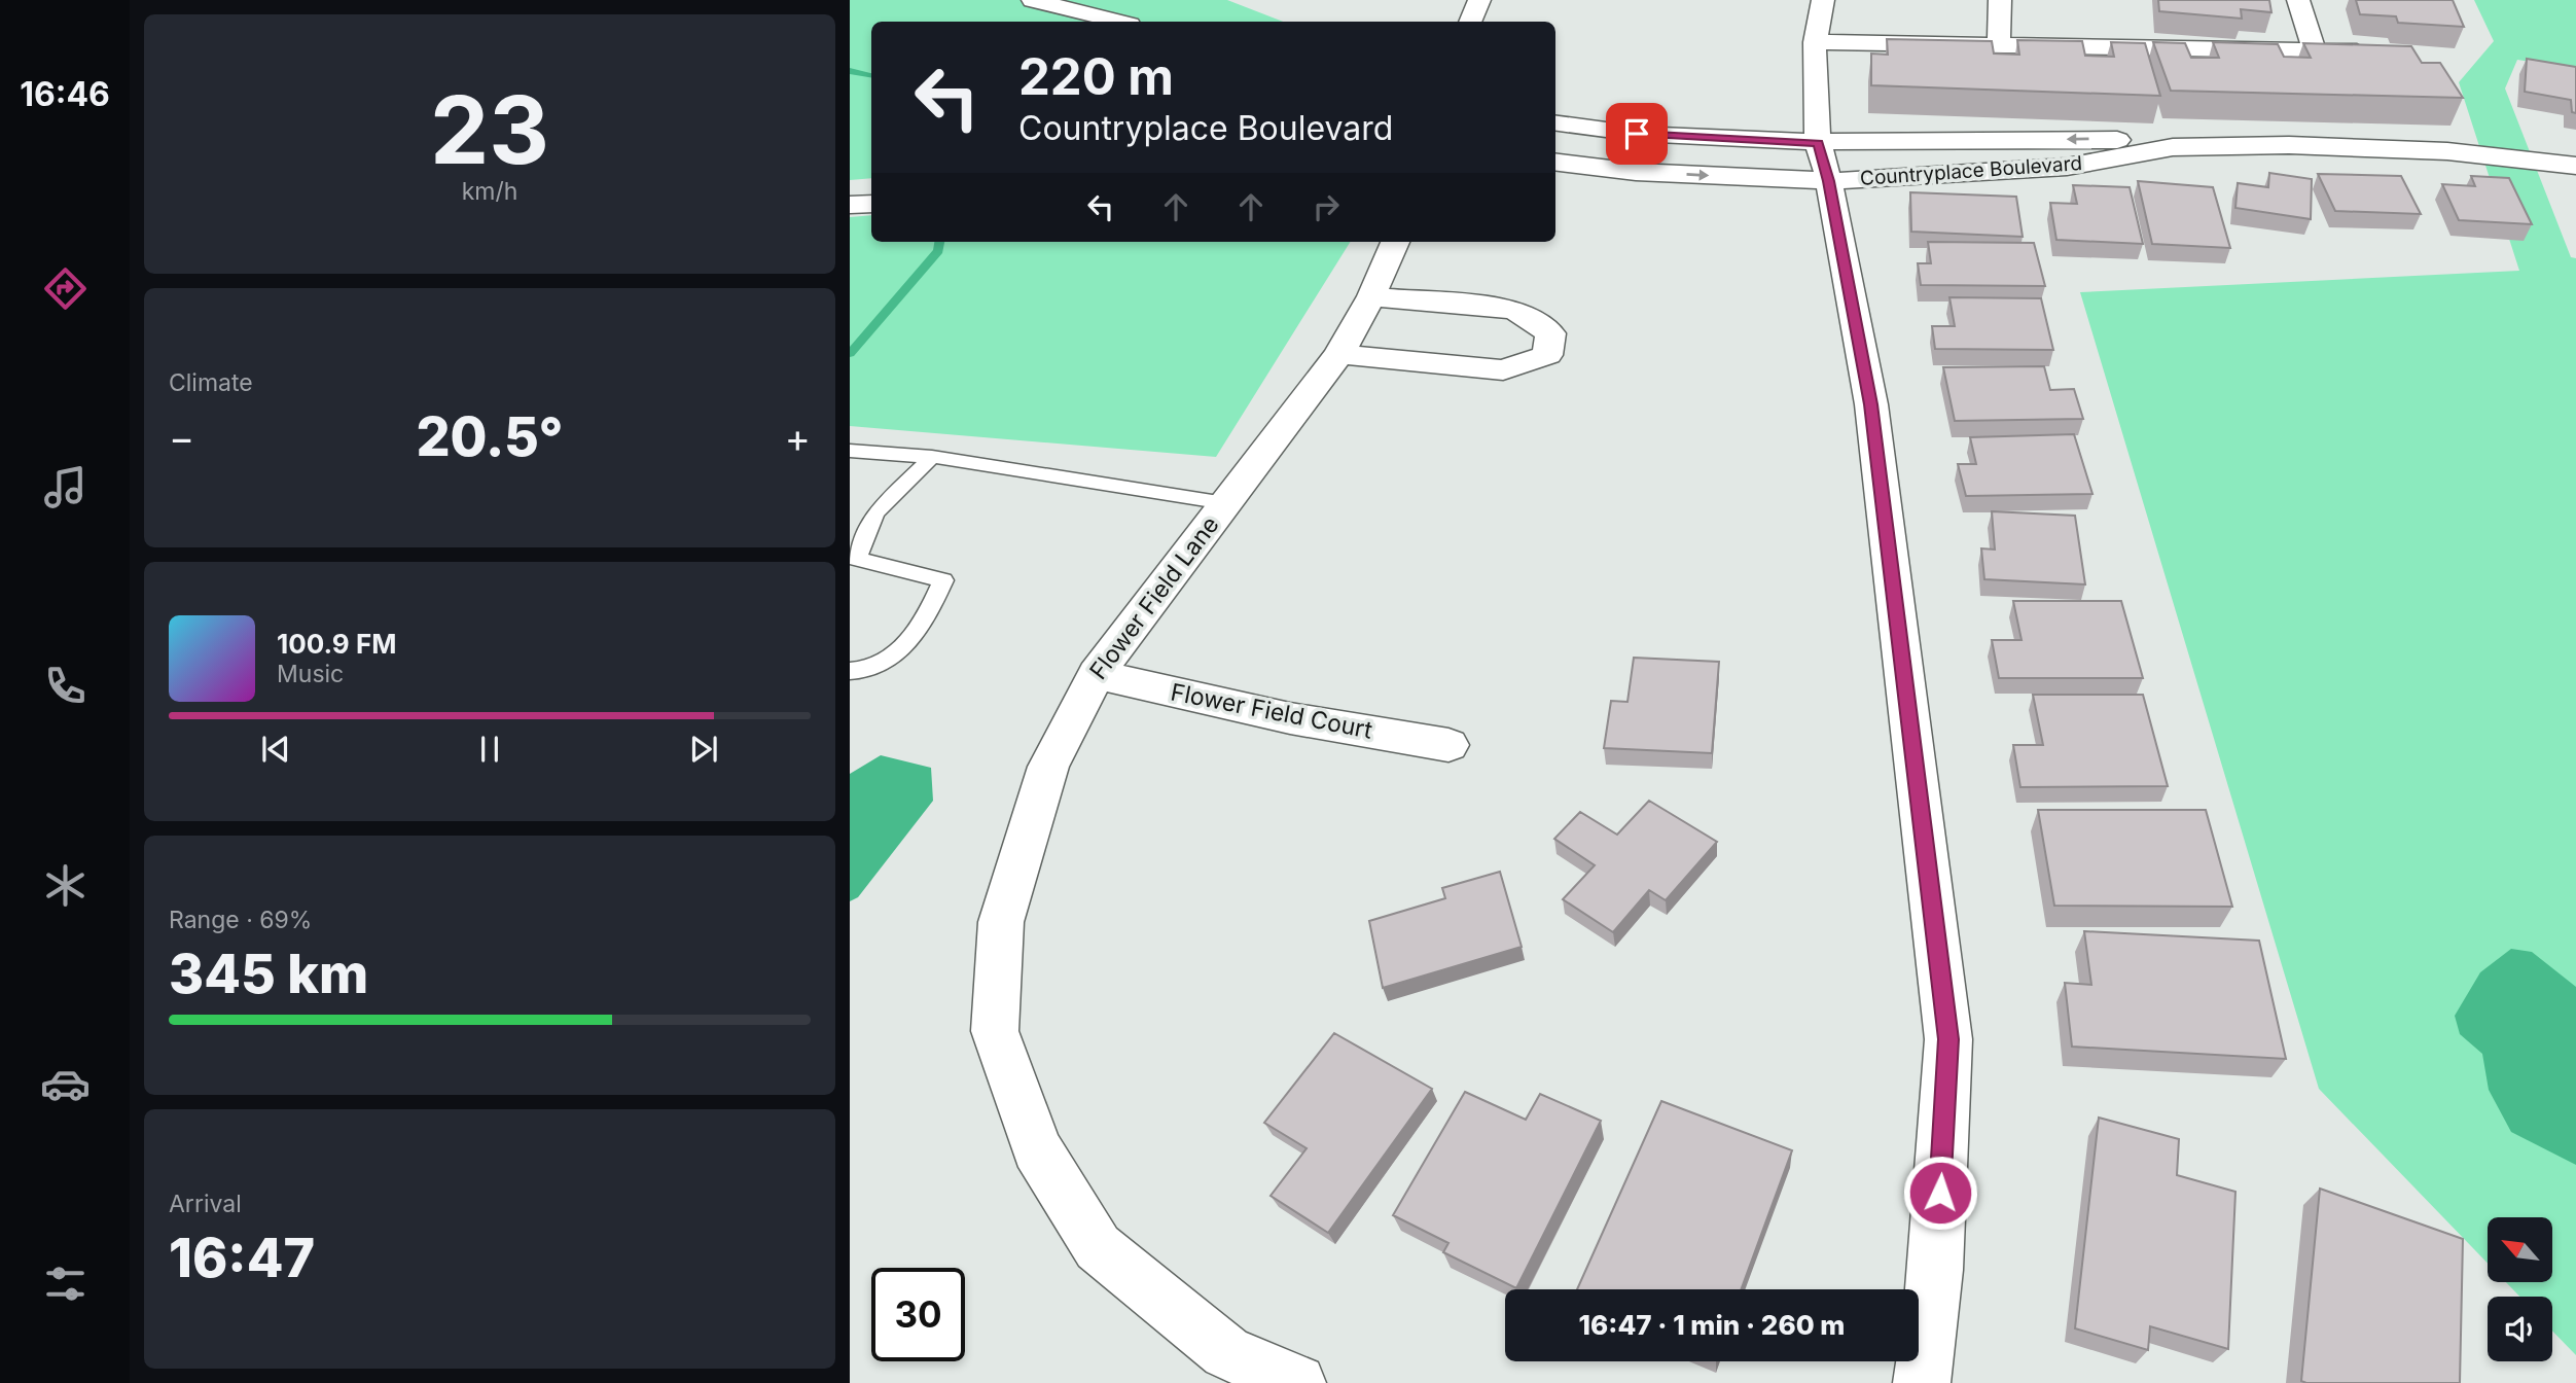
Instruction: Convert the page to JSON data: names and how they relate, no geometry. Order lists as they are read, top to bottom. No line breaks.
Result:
{"streets":{"street":["Countryplace Boulevard","Flower Field Lane","Flower Field Court"]},"crossings":[["Flower Field Lane","Flower Field Court"]],"north":"top left","page":{"tabs":"16:46","tile":[["23","km/h"],"Climate",["Range · 69%","345 km"],["Arrival","16:47"]],"turn":["220 m","Countryplace Boulevard"],"heat":["−","20.5°","+"],"song":["100.9 FM","Music"],"limit":"30","trip":"16:47 · 1 min · 260 m"}}
